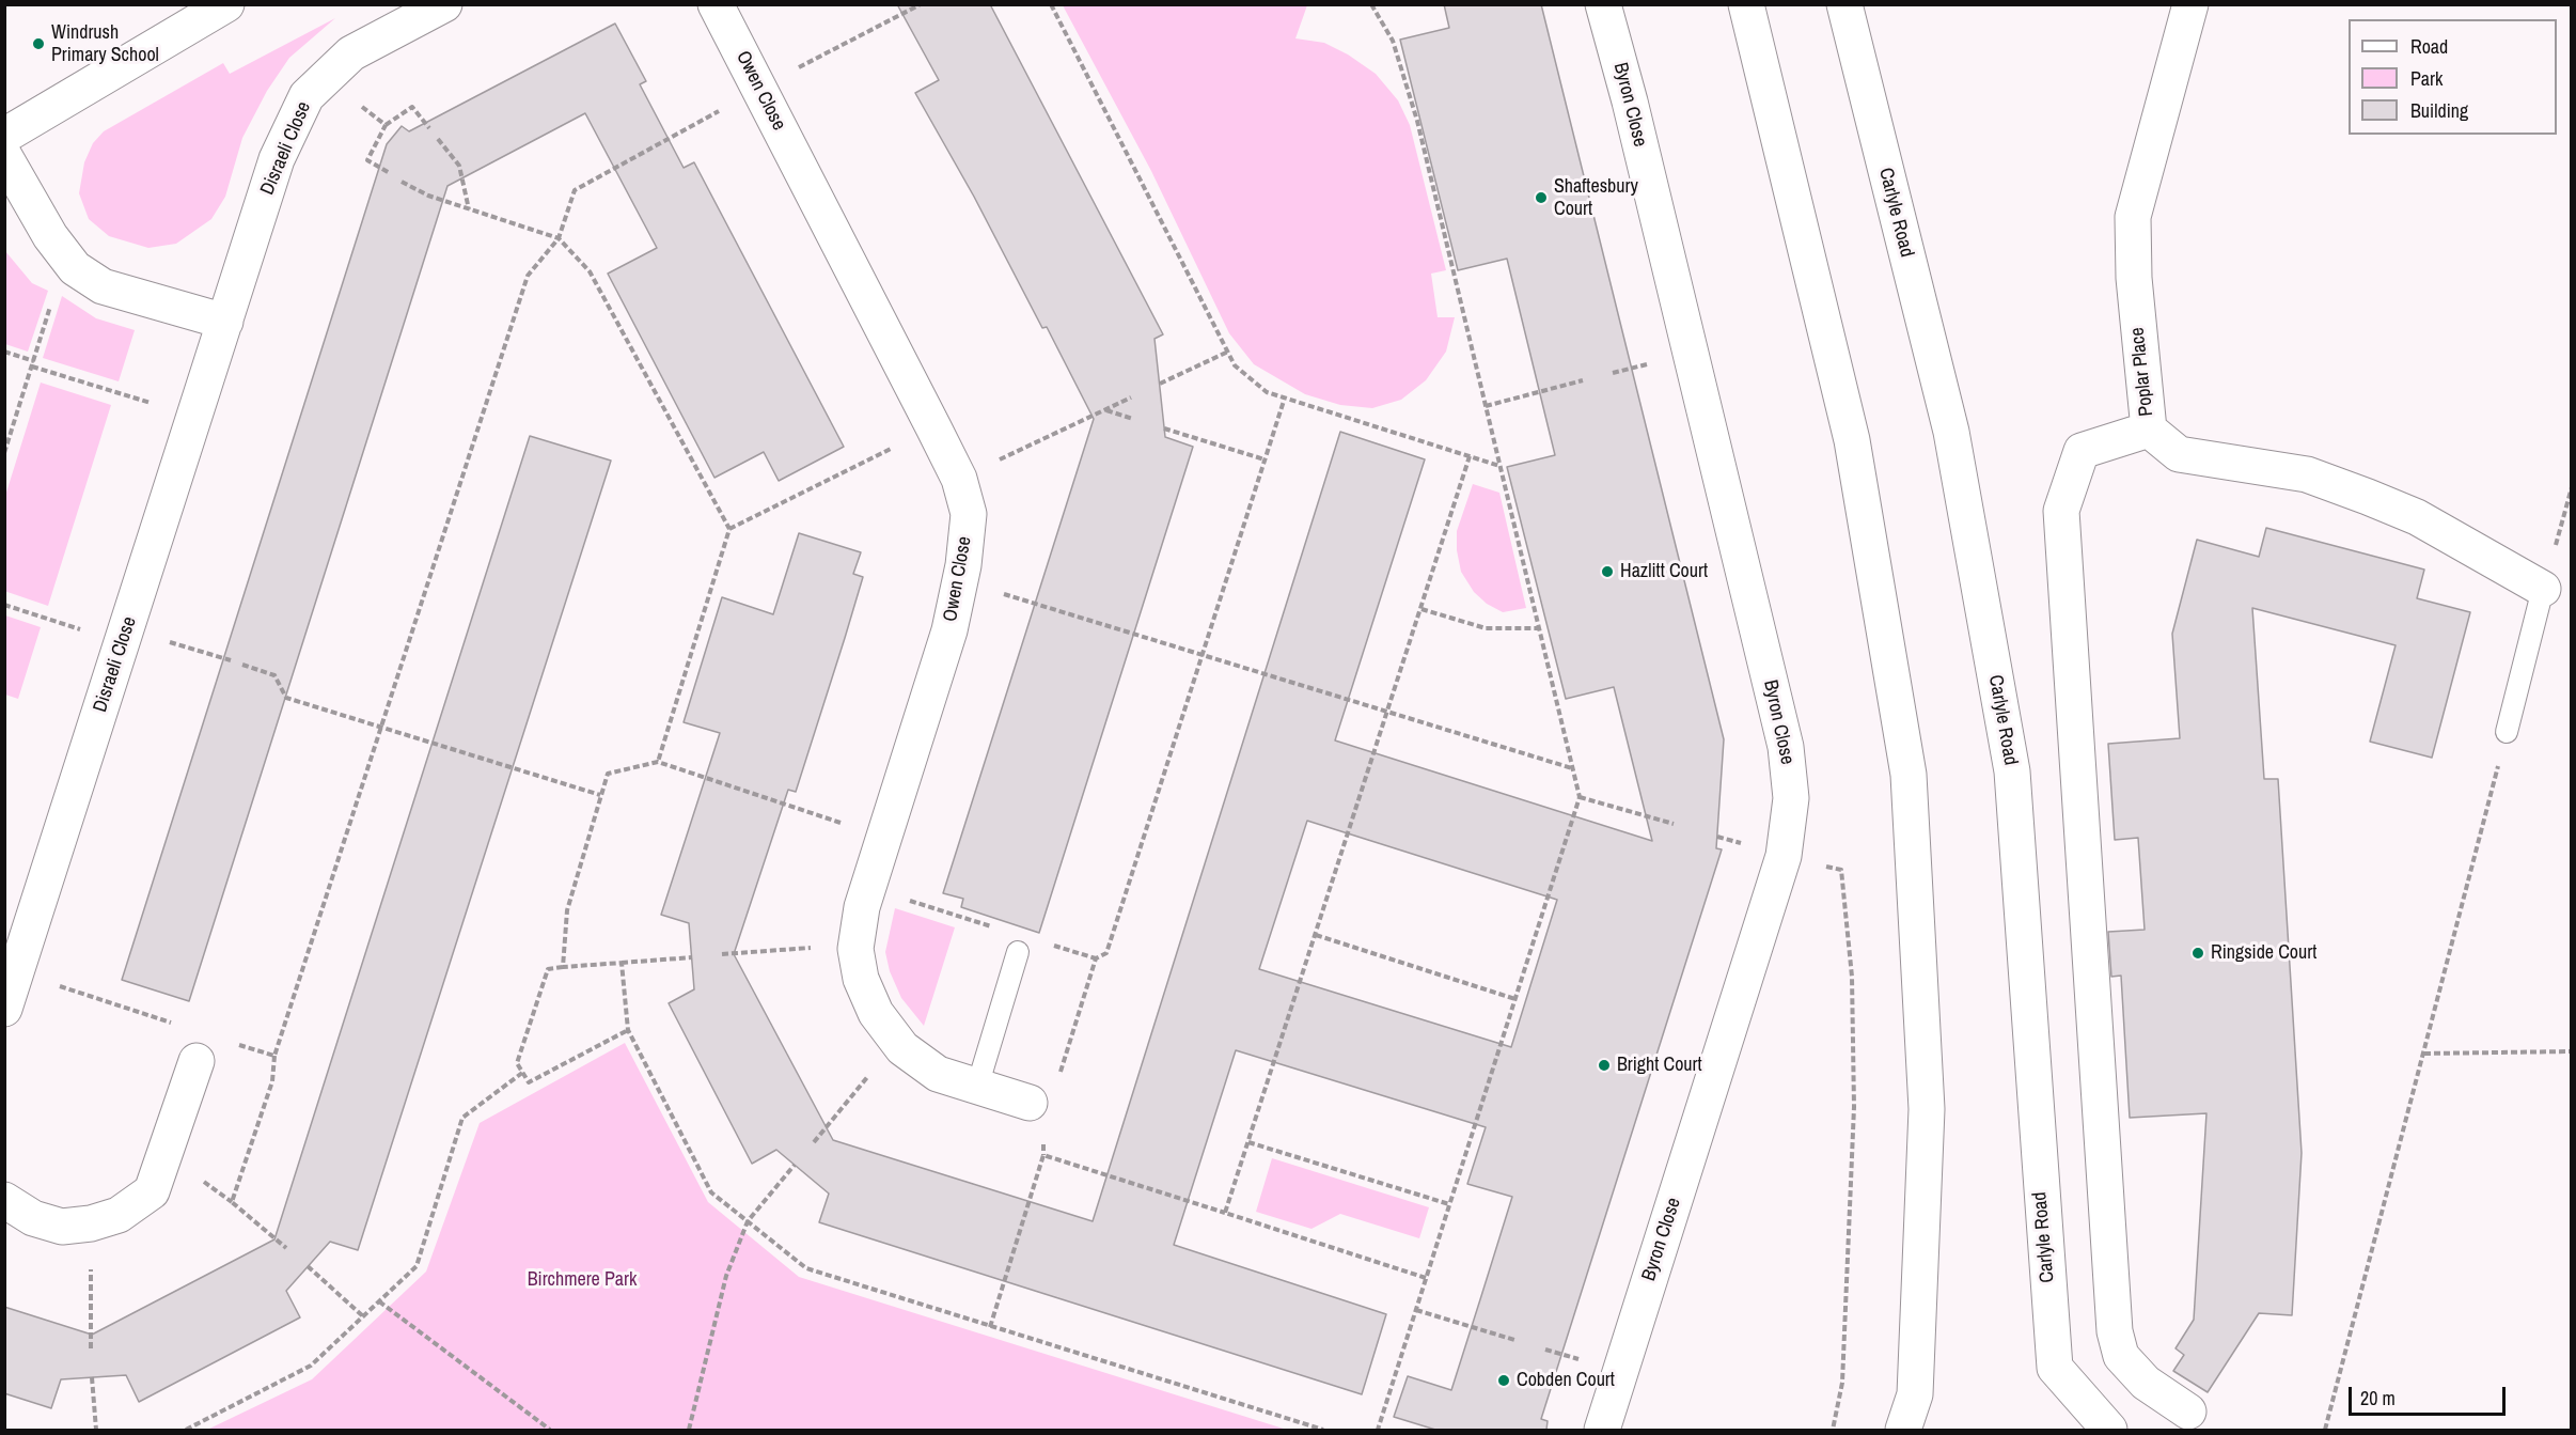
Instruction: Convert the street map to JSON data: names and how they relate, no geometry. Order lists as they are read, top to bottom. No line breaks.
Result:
{"streets":{"street":["Owen Close","Byron Close","Disraeli Close","Carlyle Road","Poplar Place"]},"parks":["Birchmere Park"],"places":["Windrush Primary School","Shaftesbury Court","Hazlitt Court","Ringside Court","Bright Court","Cobden Court"],"legend":["Road","Park","Building"],"scale_bar":"20 m"}
